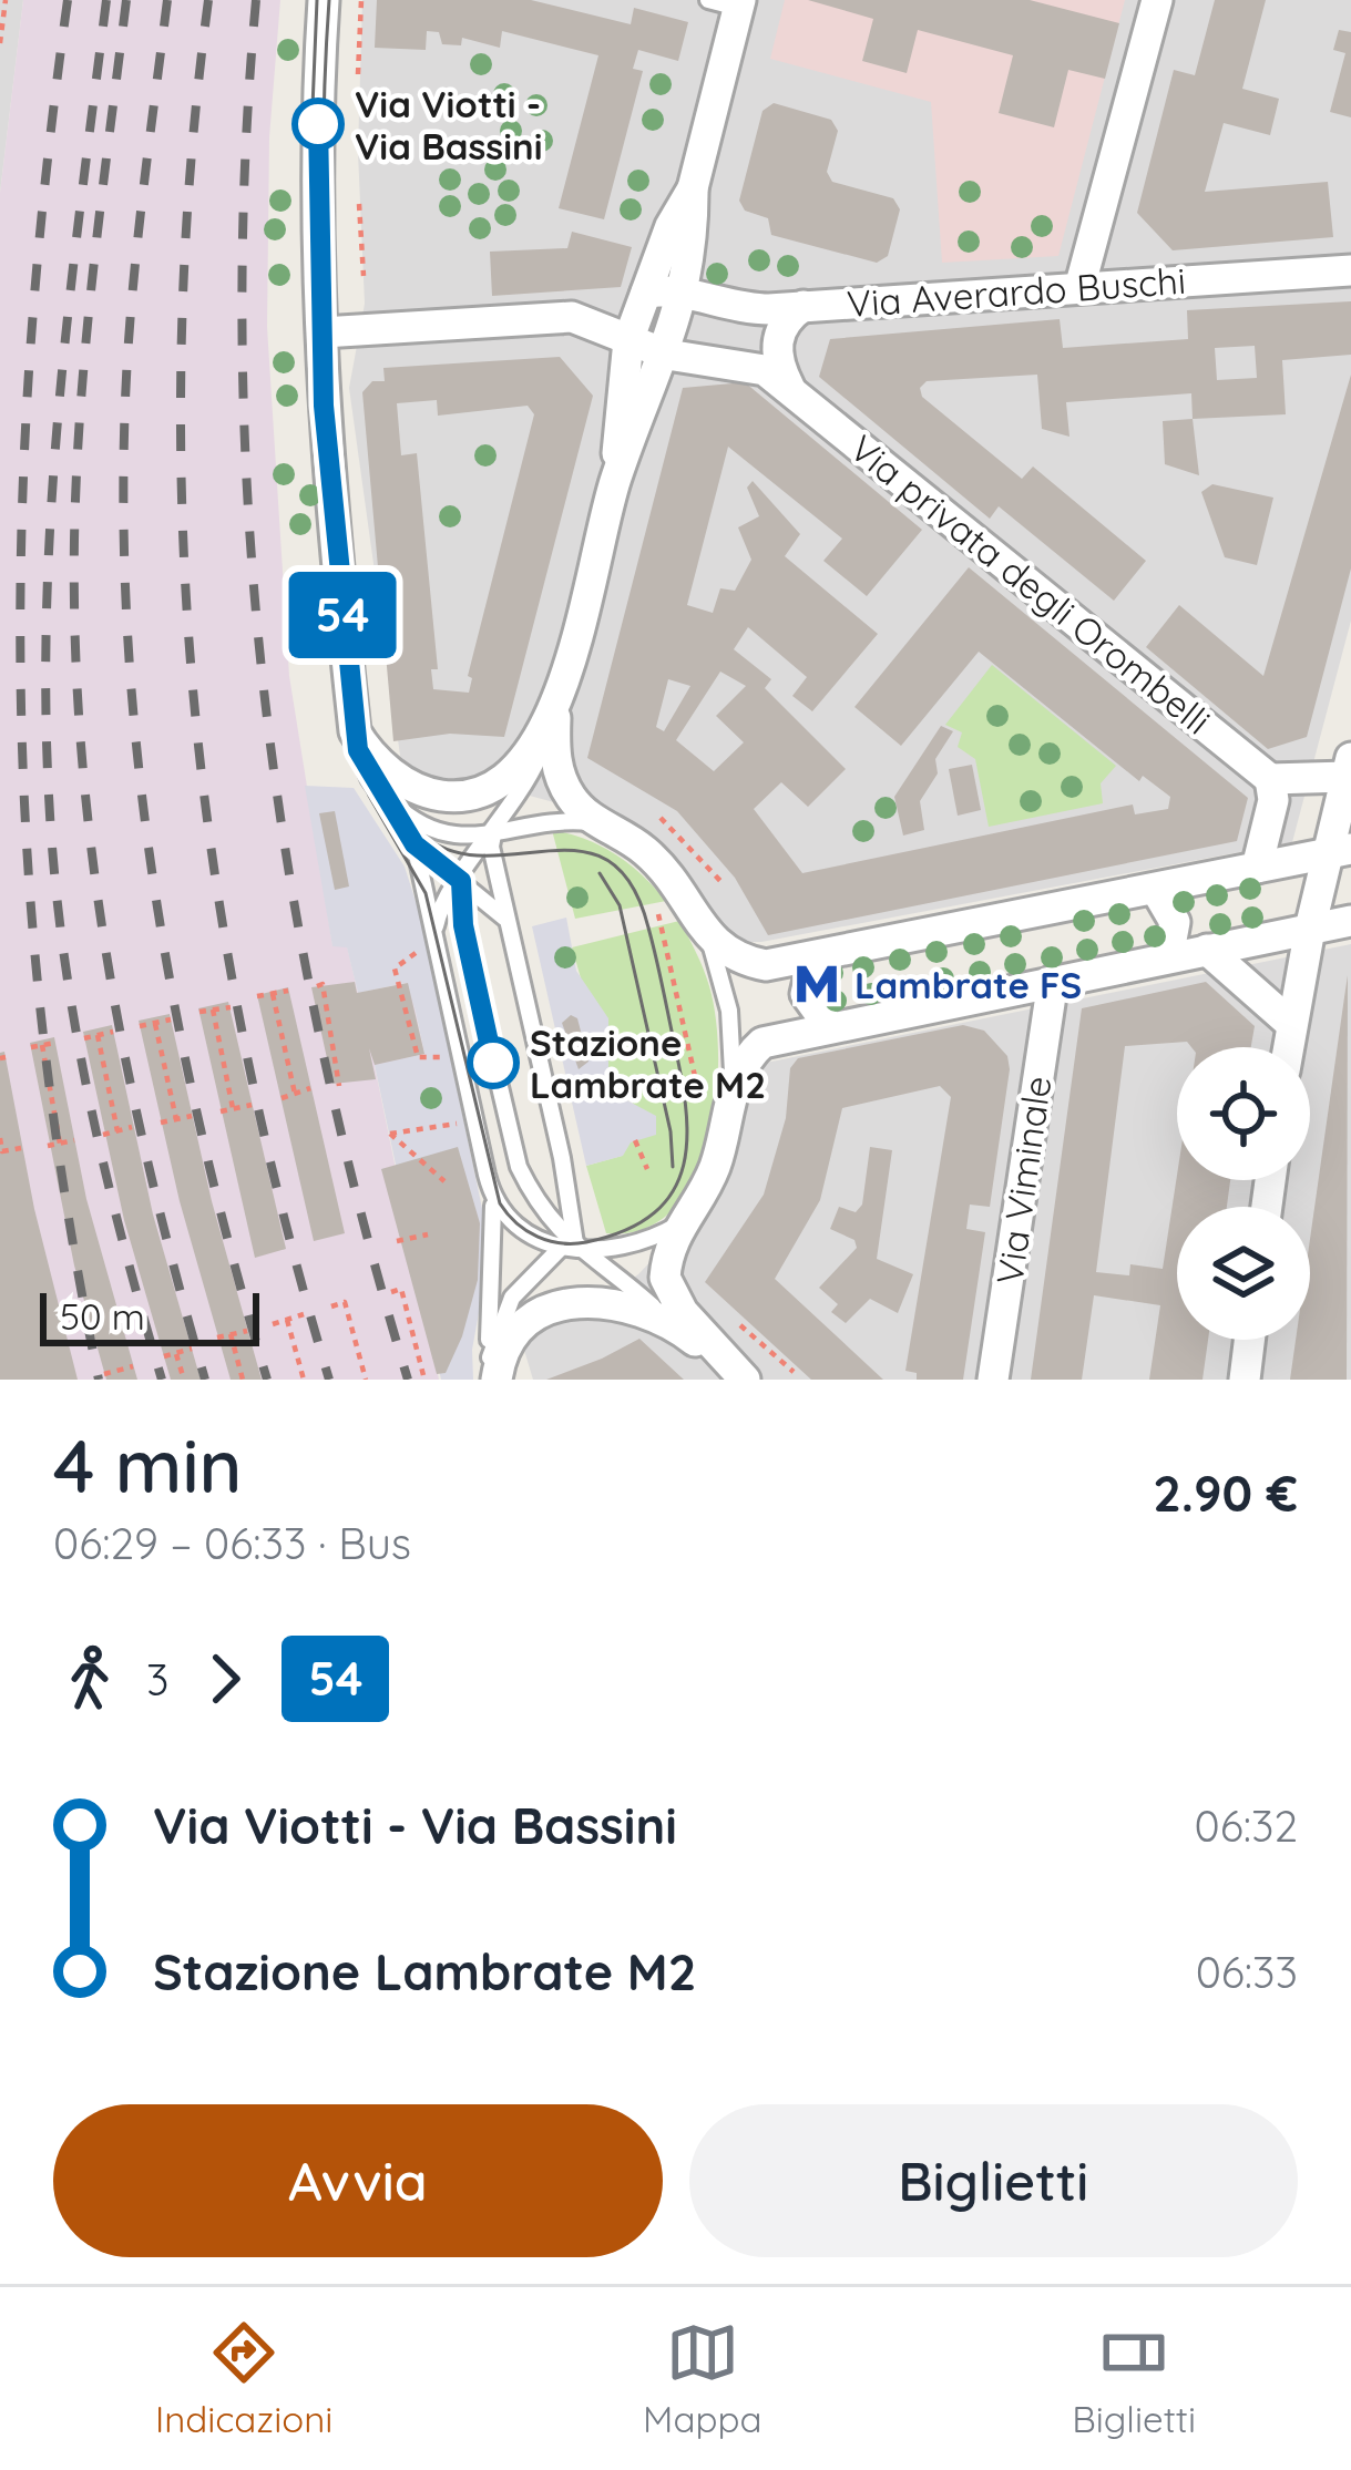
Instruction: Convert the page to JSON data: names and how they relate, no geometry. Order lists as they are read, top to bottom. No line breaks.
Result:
{"streets":{"street":["Via Averardo Buschi","Via privata degli Orombelli","Via Viminale"]},"places":{"other":["Via Viotti - Via Bassini","Stazione Lambrate M2"],"metro station":["Lambrate FS"]},"lines":["bus line 54"],"scale_bar":"50 m","page":{"on_map":"54","scale":"50 m","heading":["4 min","06:29 – 06:33 · Bus","2.90 €"],"legs":["3","54"],"list":[{"name":"Via Viotti - Via Bassini","value":"06:32"},{"name":"Stazione Lambrate M2","value":"06:33"}],"buttons":["Avvia","Biglietti"],"tabs":["Indicazioni","Mappa","Biglietti"]}}
